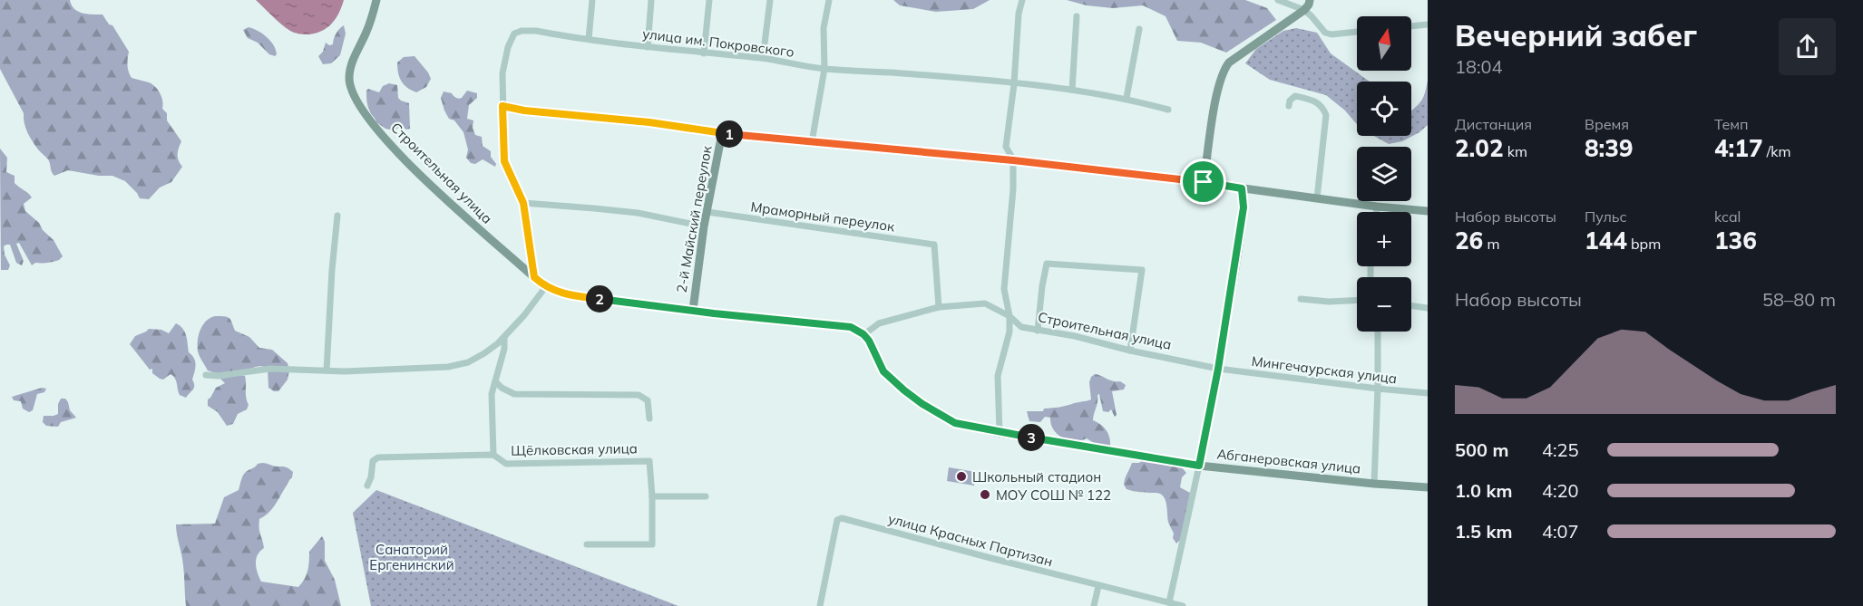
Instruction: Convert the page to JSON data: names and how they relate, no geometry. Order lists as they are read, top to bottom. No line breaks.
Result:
{"streets":{"street":["улица им. Покровского","Строительная улица","Мраморный переулок","2-й Майский переулок","Мингечаурская улица","Щёлковская улица","Абганеровская улица","улица Красных Партизан"]},"crossings":[["улица им. Покровского","Строительная улица"],["Строительная улица","Мраморный переулок"],["Строительная улица","2-й Майский переулок"],["Строительная улица","Мингечаурская улица"],["Строительная улица","Абганеровская улица"],["Мраморный переулок","2-й Майский переулок"]],"parks":["Санаторий Ергенинский"],"places":["Школьный стадион","МОУ СОШ № 122"],"north":"top","page":{"heading":["Вечерний забег","18:04"],"map_buttons":["+","−"],"stats":[["Дистанция","2.02 km"],["Время","8:39"],["Темп","4:17 /km"],["Набор высоты","26 m"],["Пульс","144 bpm"],["kcal","136"]],"pins":["1","2","3"],"chart":["Набор высоты","58–80 m"],"list":[{"name":"500 m","note":"4:25"},{"name":"1.0 km","note":"4:20"},{"name":"1.5 km","note":"4:07"}]}}
